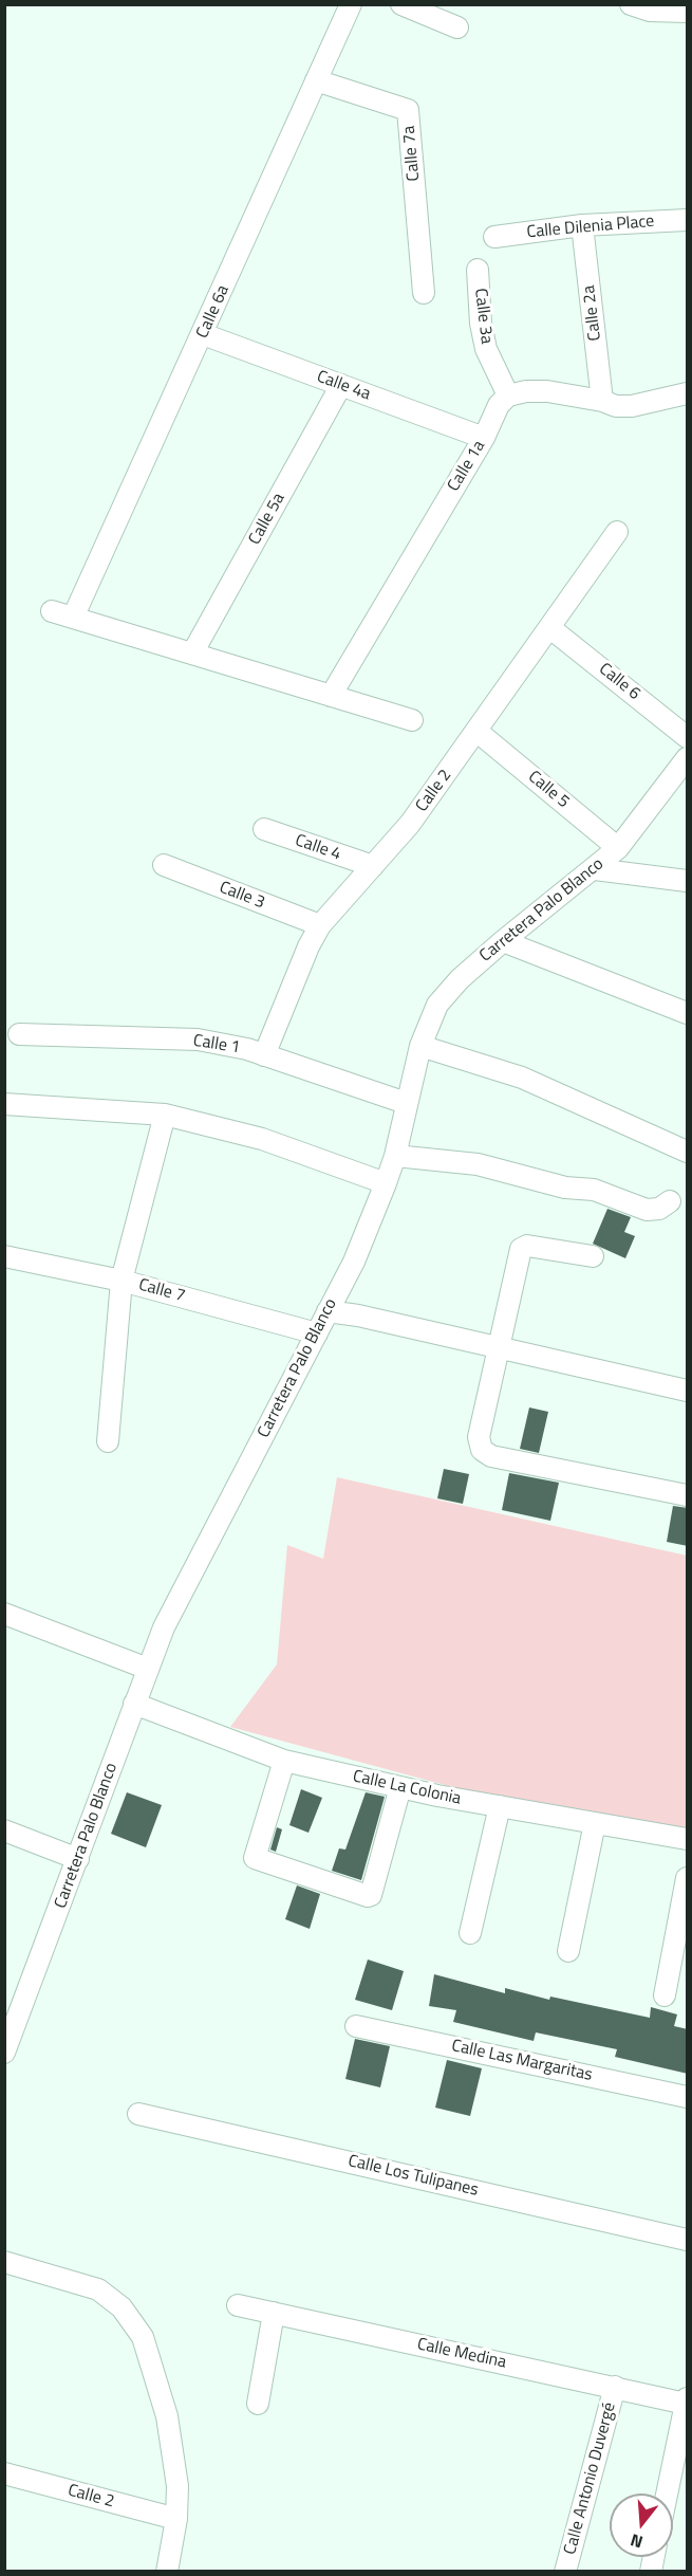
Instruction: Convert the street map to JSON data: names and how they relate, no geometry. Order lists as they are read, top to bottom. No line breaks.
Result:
{"streets":{"street":["Calle 7a","Calle Dilenia Place","Calle 6a","Calle 2a","Calle 3a","Calle 4a","Calle 1a","Calle 5a","Calle 6","Calle 5","Calle 2","Calle 4","Calle 3","Carretera Palo Blanco","Calle 1","Calle 7","Calle La Colonia","Calle Las Margaritas","Calle Los Tulipanes","Calle Medina","Calle Antonio Duvergé"]},"crossings":[["Calle 7a","Calle 6a"],["Calle Dilenia Place","Calle 2a"],["Calle 6a","Calle 4a"],["Calle 3a","Calle 1a"],["Calle 4a","Calle 1a"],["Calle 4a","Calle 5a"],["Calle 6","Calle 2"],["Calle 5","Calle 2"],["Calle 5","Carretera Palo Blanco"],["Calle 2","Calle 4"],["Calle 2","Calle 3"],["Calle 2","Calle 1"],["Carretera Palo Blanco","Calle 1"],["Carretera Palo Blanco","Calle 7"],["Carretera Palo Blanco","Calle La Colonia"],["Calle Medina","Calle Antonio Duvergé"]],"north":"bottom"}
